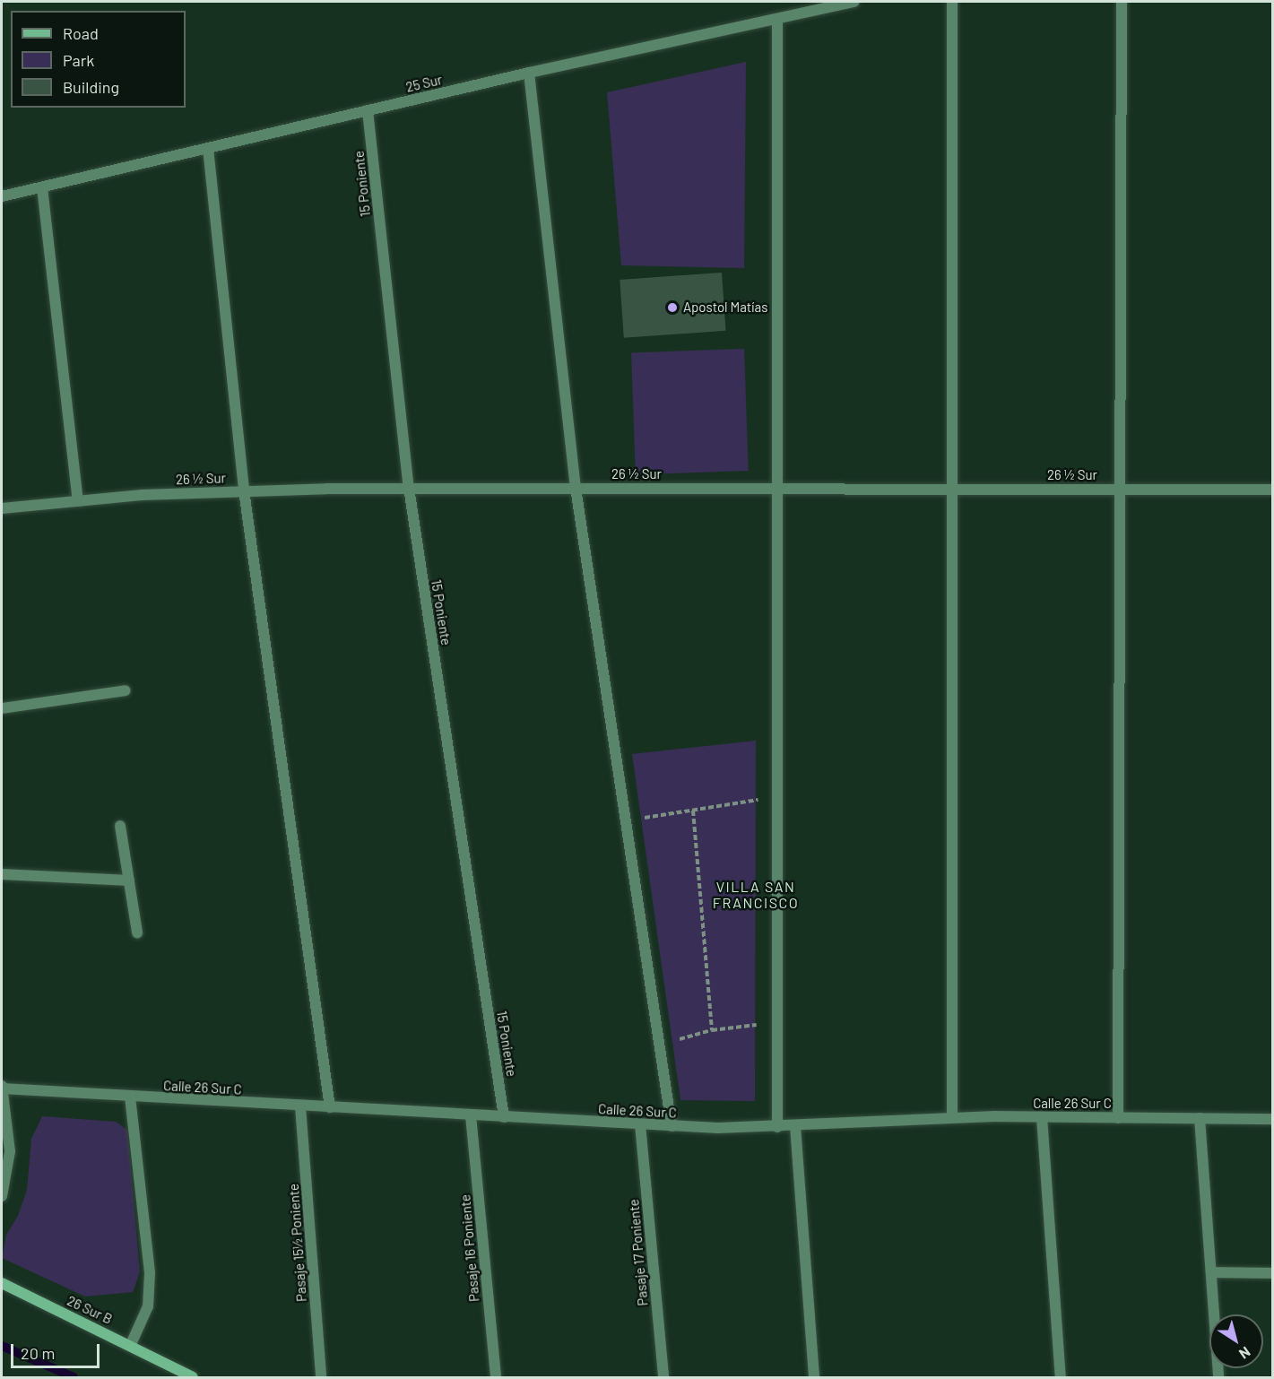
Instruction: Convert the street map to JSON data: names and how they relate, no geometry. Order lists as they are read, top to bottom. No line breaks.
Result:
{"streets":{"street":["25 Sur","15 Poniente","26 ½ Sur","Calle 26 Sur C","Pasaje 15½ Poniente","Pasaje 16 Poniente","Pasaje 17 Poniente","26 Sur B"]},"crossings":[["25 Sur","15 Poniente"],["15 Poniente","26 ½ Sur"],["15 Poniente","Calle 26 Sur C"],["Calle 26 Sur C","Pasaje 15½ Poniente"],["Calle 26 Sur C","Pasaje 16 Poniente"],["Calle 26 Sur C","Pasaje 17 Poniente"]],"districts":["VILLA SAN FRANCISCO"],"places":["Apostol Matías"],"legend":["Road","Park","Building"],"scale_bar":"20 m","north":"bottom right"}
